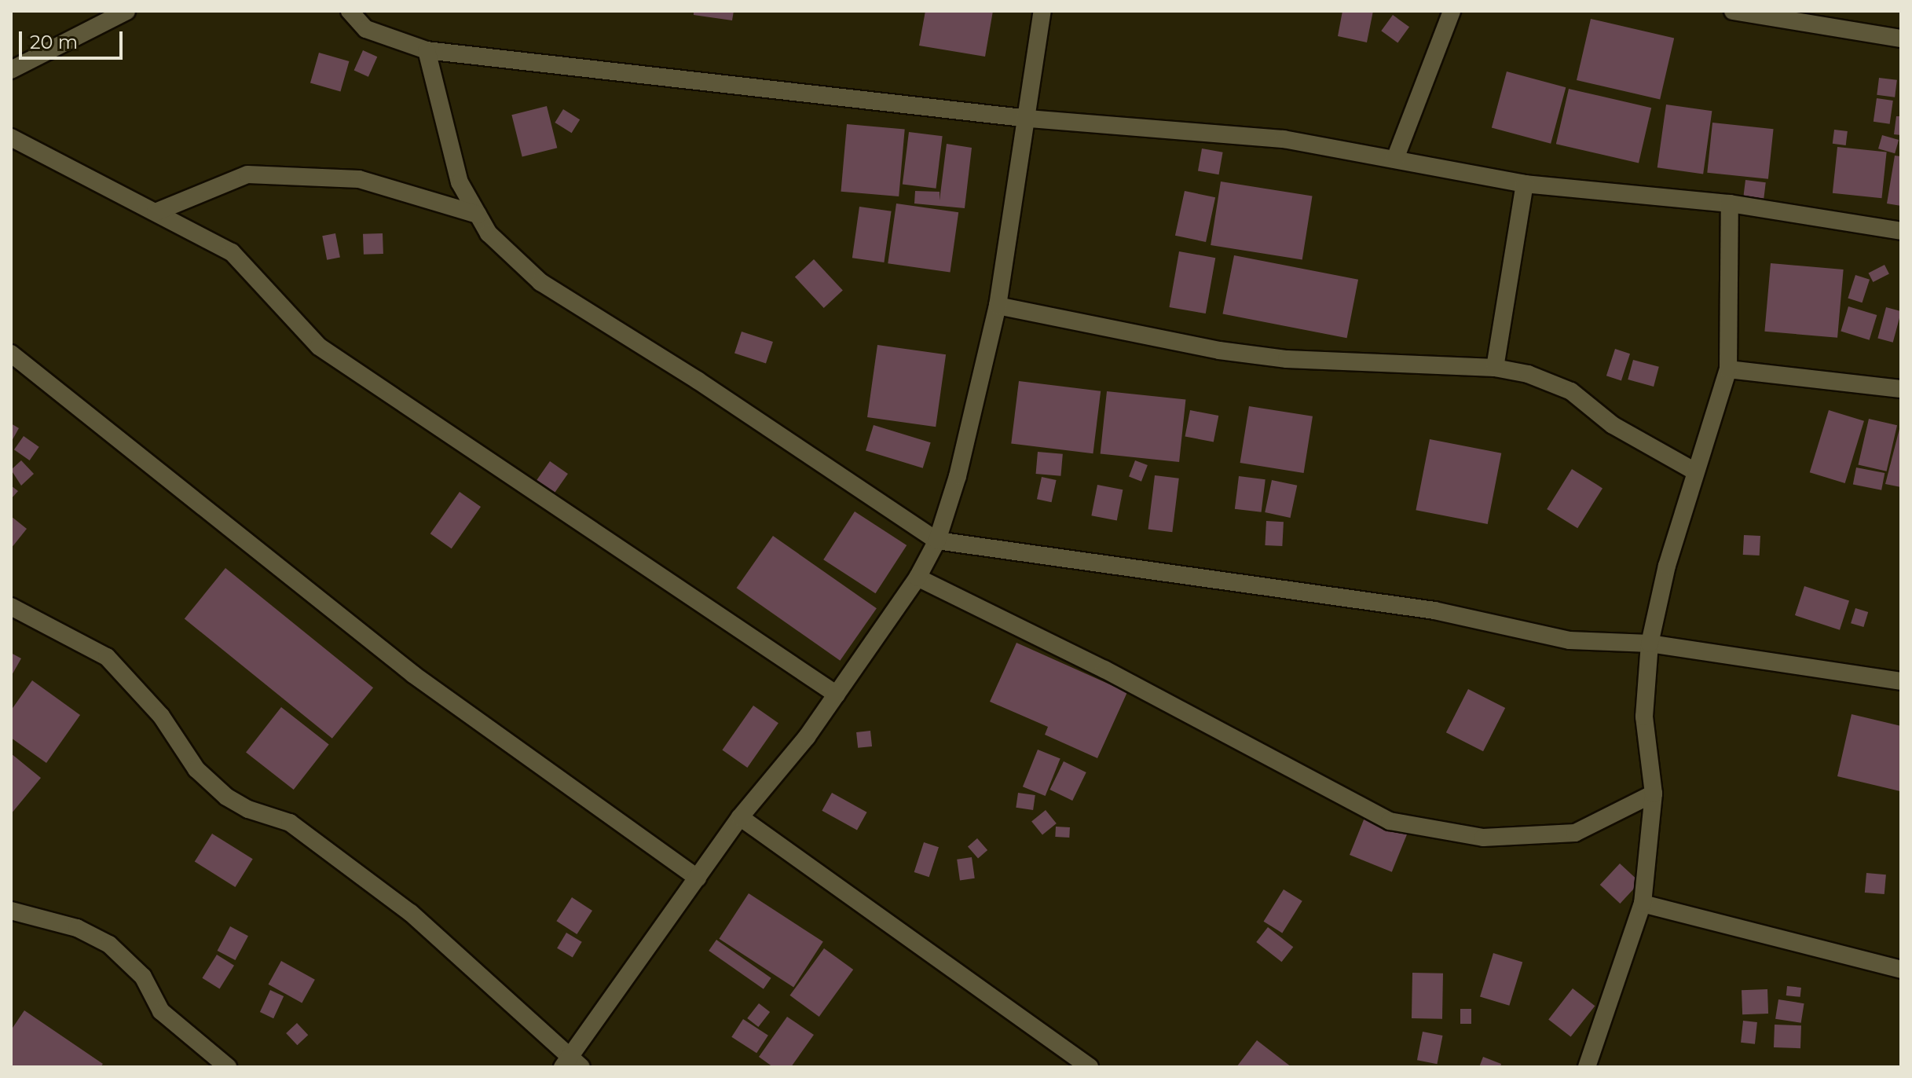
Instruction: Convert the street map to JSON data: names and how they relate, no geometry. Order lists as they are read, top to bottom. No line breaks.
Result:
{"scale_bar":"20 m"}
